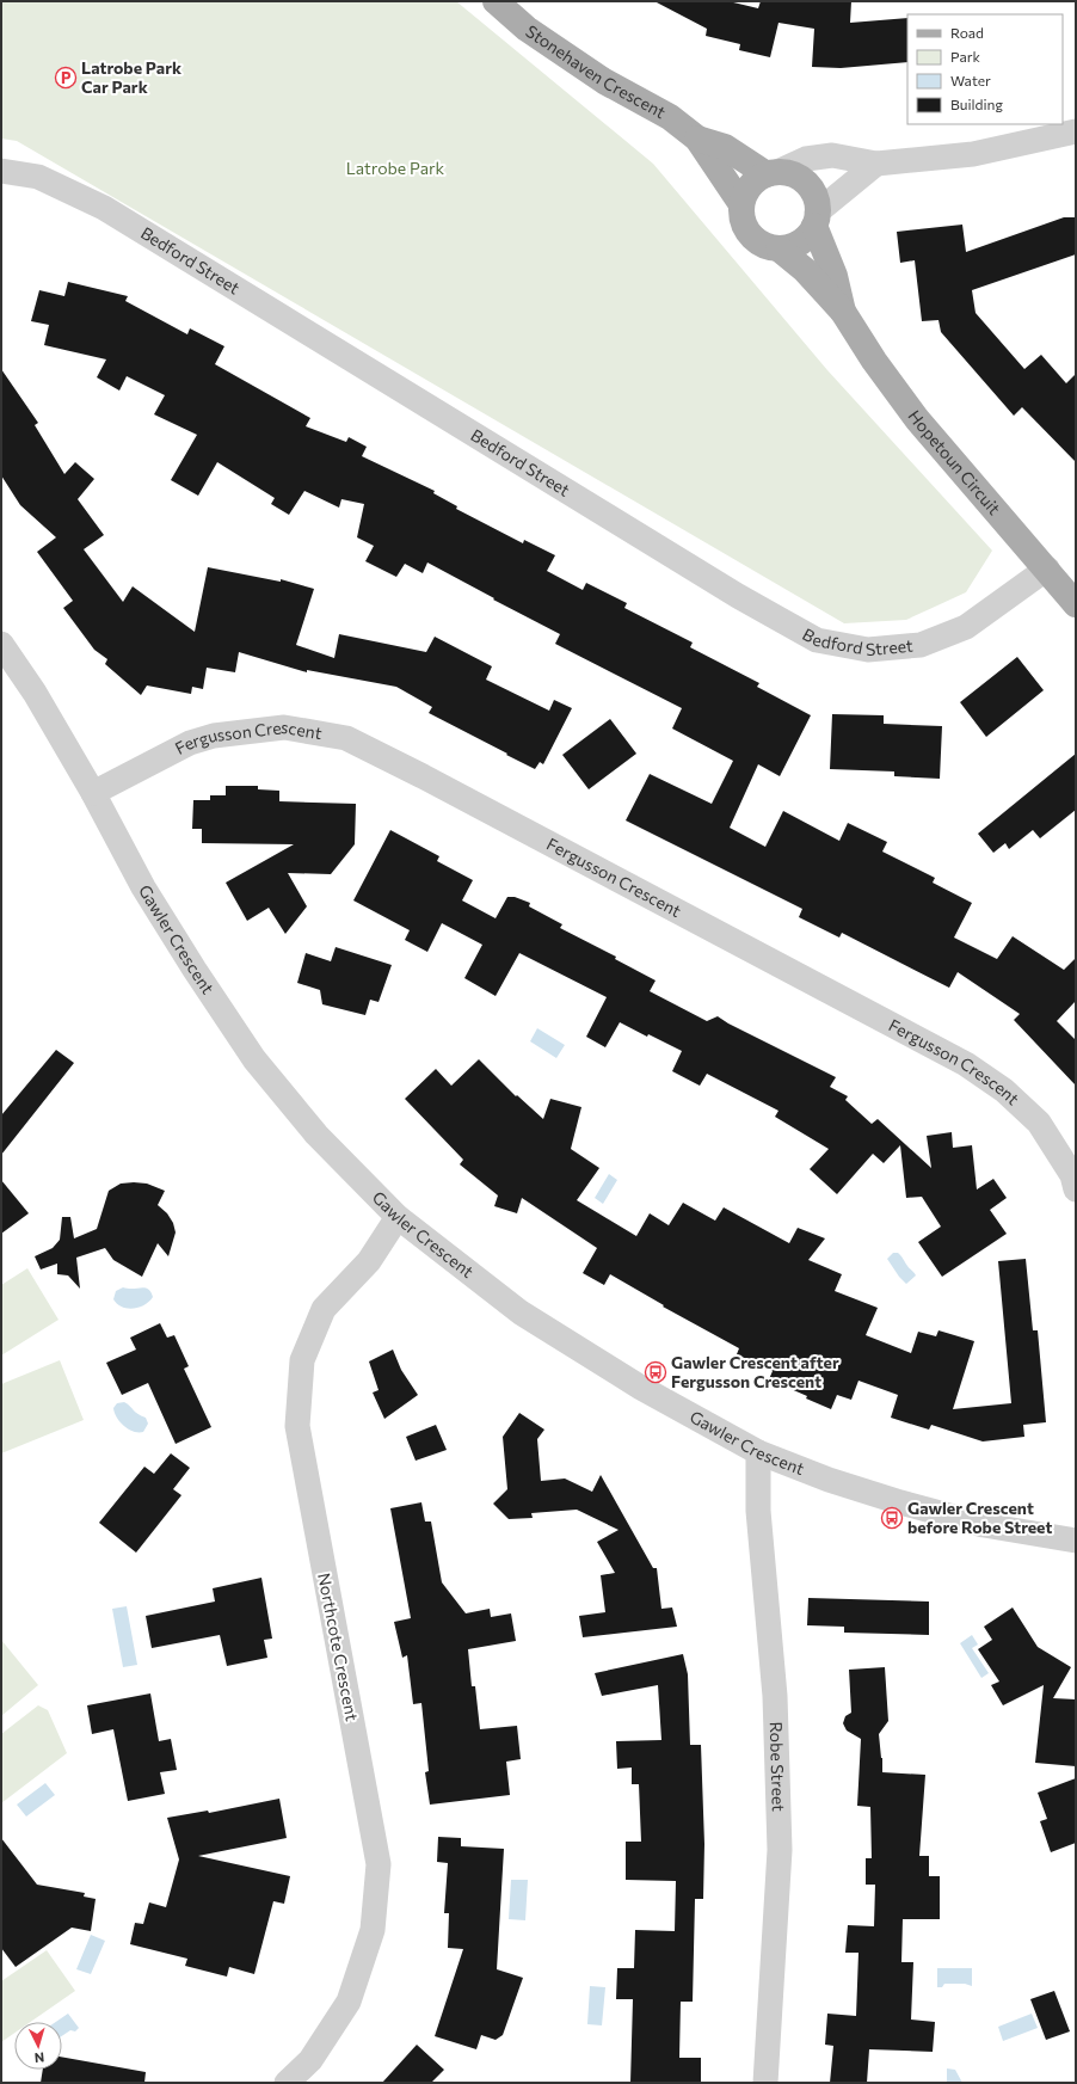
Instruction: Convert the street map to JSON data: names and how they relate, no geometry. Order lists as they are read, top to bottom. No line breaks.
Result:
{"streets":{"main road":["Stonehaven Crescent","Hopetoun Circuit"],"street":["Bedford Street","Fergusson Crescent","Gawler Crescent","Northcote Crescent","Robe Street"]},"crossings":[["Stonehaven Crescent","Hopetoun Circuit"],["Bedford Street","Hopetoun Circuit"],["Fergusson Crescent","Gawler Crescent"],["Gawler Crescent","Northcote Crescent"],["Gawler Crescent","Robe Street"]],"parks":["Latrobe Park"],"places":{"parking":["Latrobe Park Car Park"],"bus stop":["Gawler Crescent after Fergusson Crescent","Gawler Crescent before Robe Street"]},"legend":["Road","Park","Water","Building"],"north":"bottom"}
